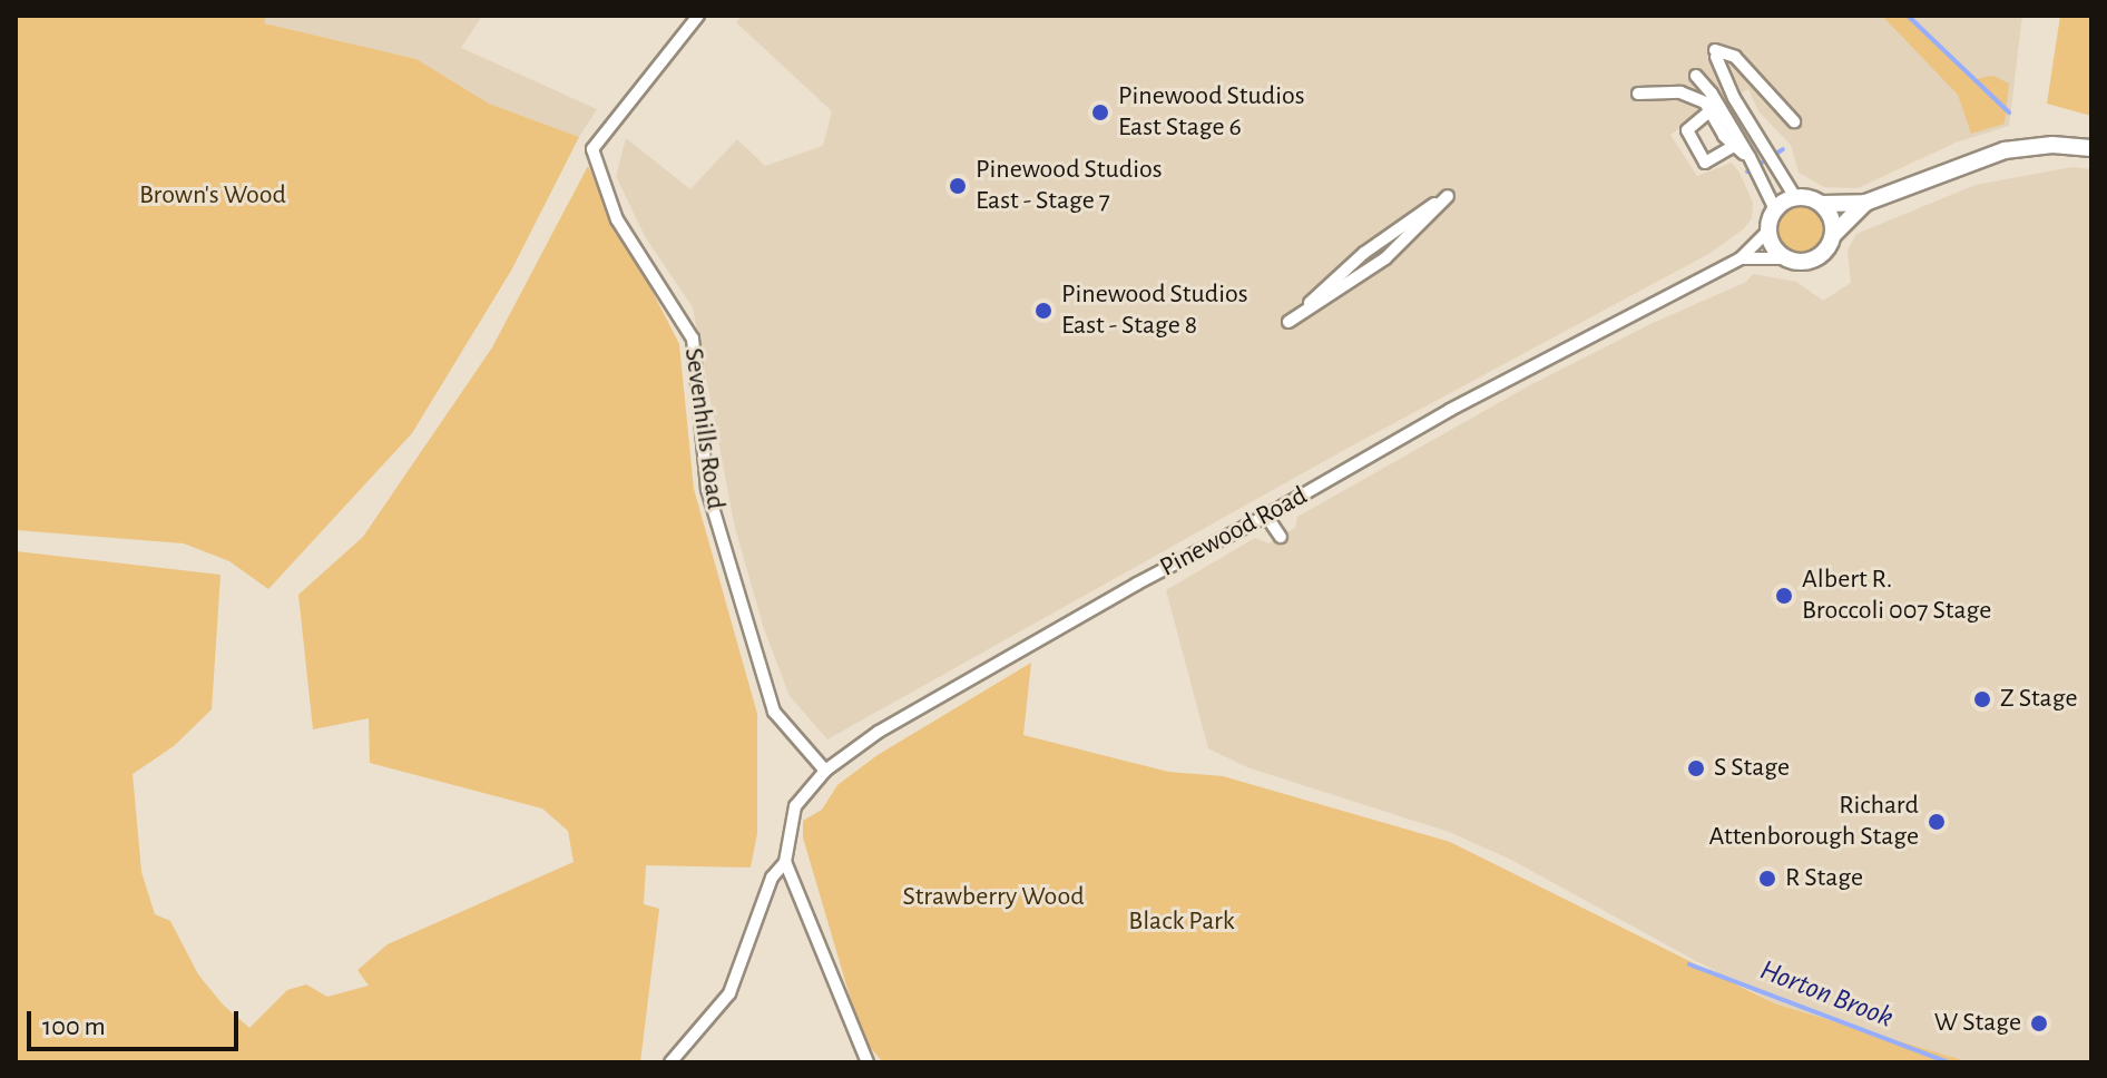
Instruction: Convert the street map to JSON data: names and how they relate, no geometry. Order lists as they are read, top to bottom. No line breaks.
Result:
{"streets":{"street":["Sevenhills Road","Pinewood Road"]},"crossings":[["Sevenhills Road","Pinewood Road"]],"water":["Horton Brook"],"parks":["Brown's Wood","Strawberry Wood","Black Park"],"places":["Pinewood Studios East Stage 6","Pinewood Studios East - Stage 7","Pinewood Studios East - Stage 8","Albert R. Broccoli 007 Stage","Z Stage","S Stage","Richard Attenborough Stage","R Stage","W Stage"],"scale_bar":"100 m"}
